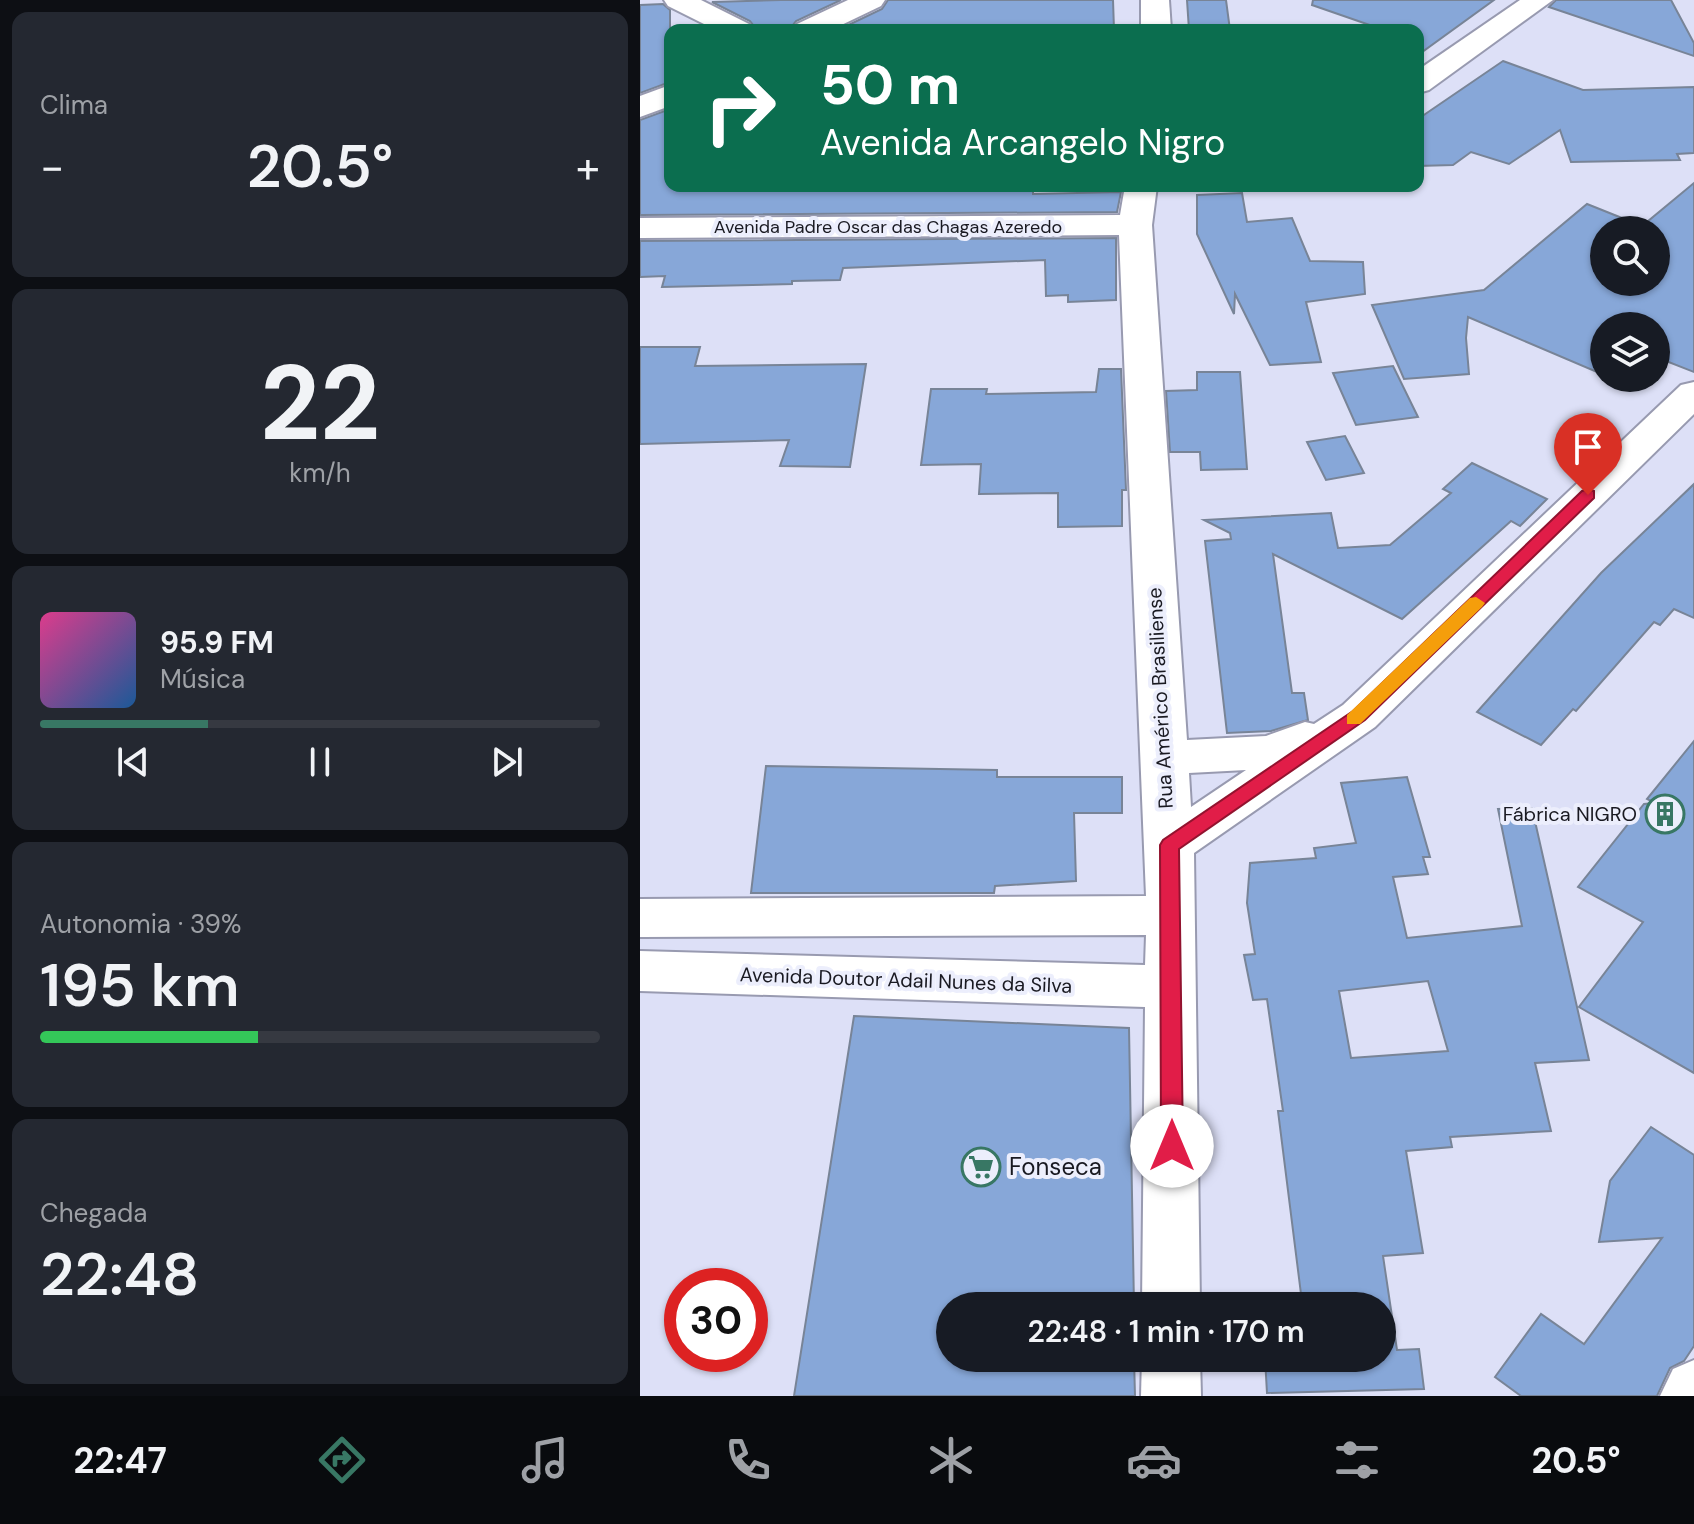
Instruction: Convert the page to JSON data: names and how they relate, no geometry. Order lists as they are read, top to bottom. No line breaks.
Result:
{"streets":{"street":["Avenida Padre Oscar das Chagas Azeredo","Rua Américo Brasiliense","Avenida Doutor Adail Nunes da Silva"]},"crossings":[["Avenida Padre Oscar das Chagas Azeredo","Rua Américo Brasiliense"],["Rua Américo Brasiliense","Avenida Doutor Adail Nunes da Silva"]],"places":{"building":["Fábrica NIGRO"],"supermarket":["Fonseca"]},"page":{"tile":["Clima",["22","km/h"],["Autonomia · 39%","195 km"],["Chegada","22:48"]],"turn":["50 m","Avenida Arcangelo Nigro"],"heat":["−","20.5°","+"],"song":["95.9 FM","Música"],"limit":"30","trip":"22:48 · 1 min · 170 m","tabs":["22:47","20.5°"]}}
